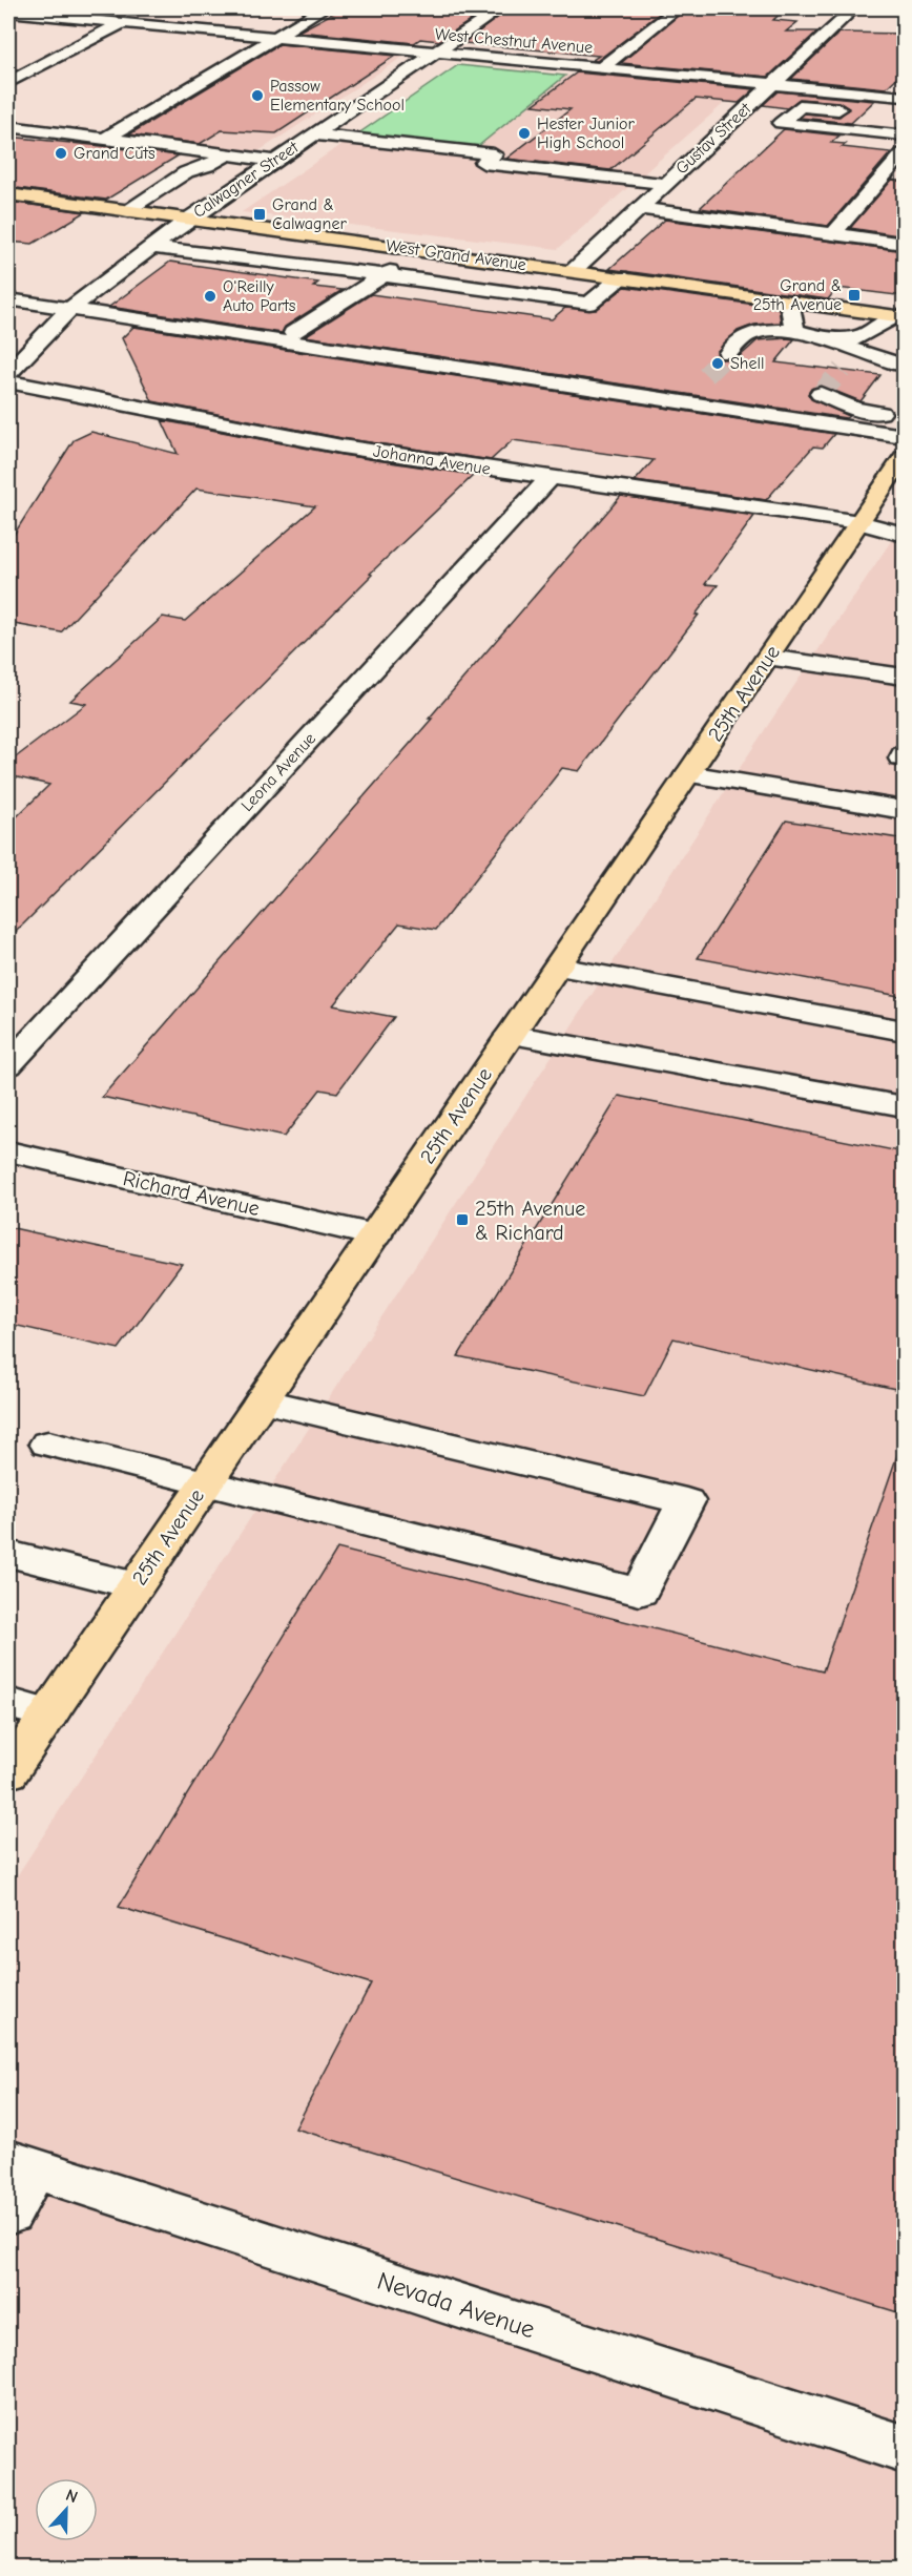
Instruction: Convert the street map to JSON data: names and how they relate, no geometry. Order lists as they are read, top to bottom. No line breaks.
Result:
{"streets":{"main road":["West Grand Avenue","25th Avenue"],"street":["West Chestnut Avenue","Gustav Street","Calwagner Street","Johanna Avenue","Leona Avenue","Richard Avenue","Nevada Avenue"]},"crossings":[["West Chestnut Avenue","Gustav Street"],["West Chestnut Avenue","Calwagner Street"],["Gustav Street","West Grand Avenue"],["Calwagner Street","West Grand Avenue"],["Johanna Avenue","25th Avenue"],["Johanna Avenue","Leona Avenue"],["25th Avenue","Richard Avenue"]],"places":{"other":["Passow Elementary School","Hester Junior High School","Grand Cuts","O'Reilly Auto Parts","Shell"],"transit":["Grand & Calwagner","Grand & 25th Avenue","25th Avenue & Richard"]},"north":"top"}
